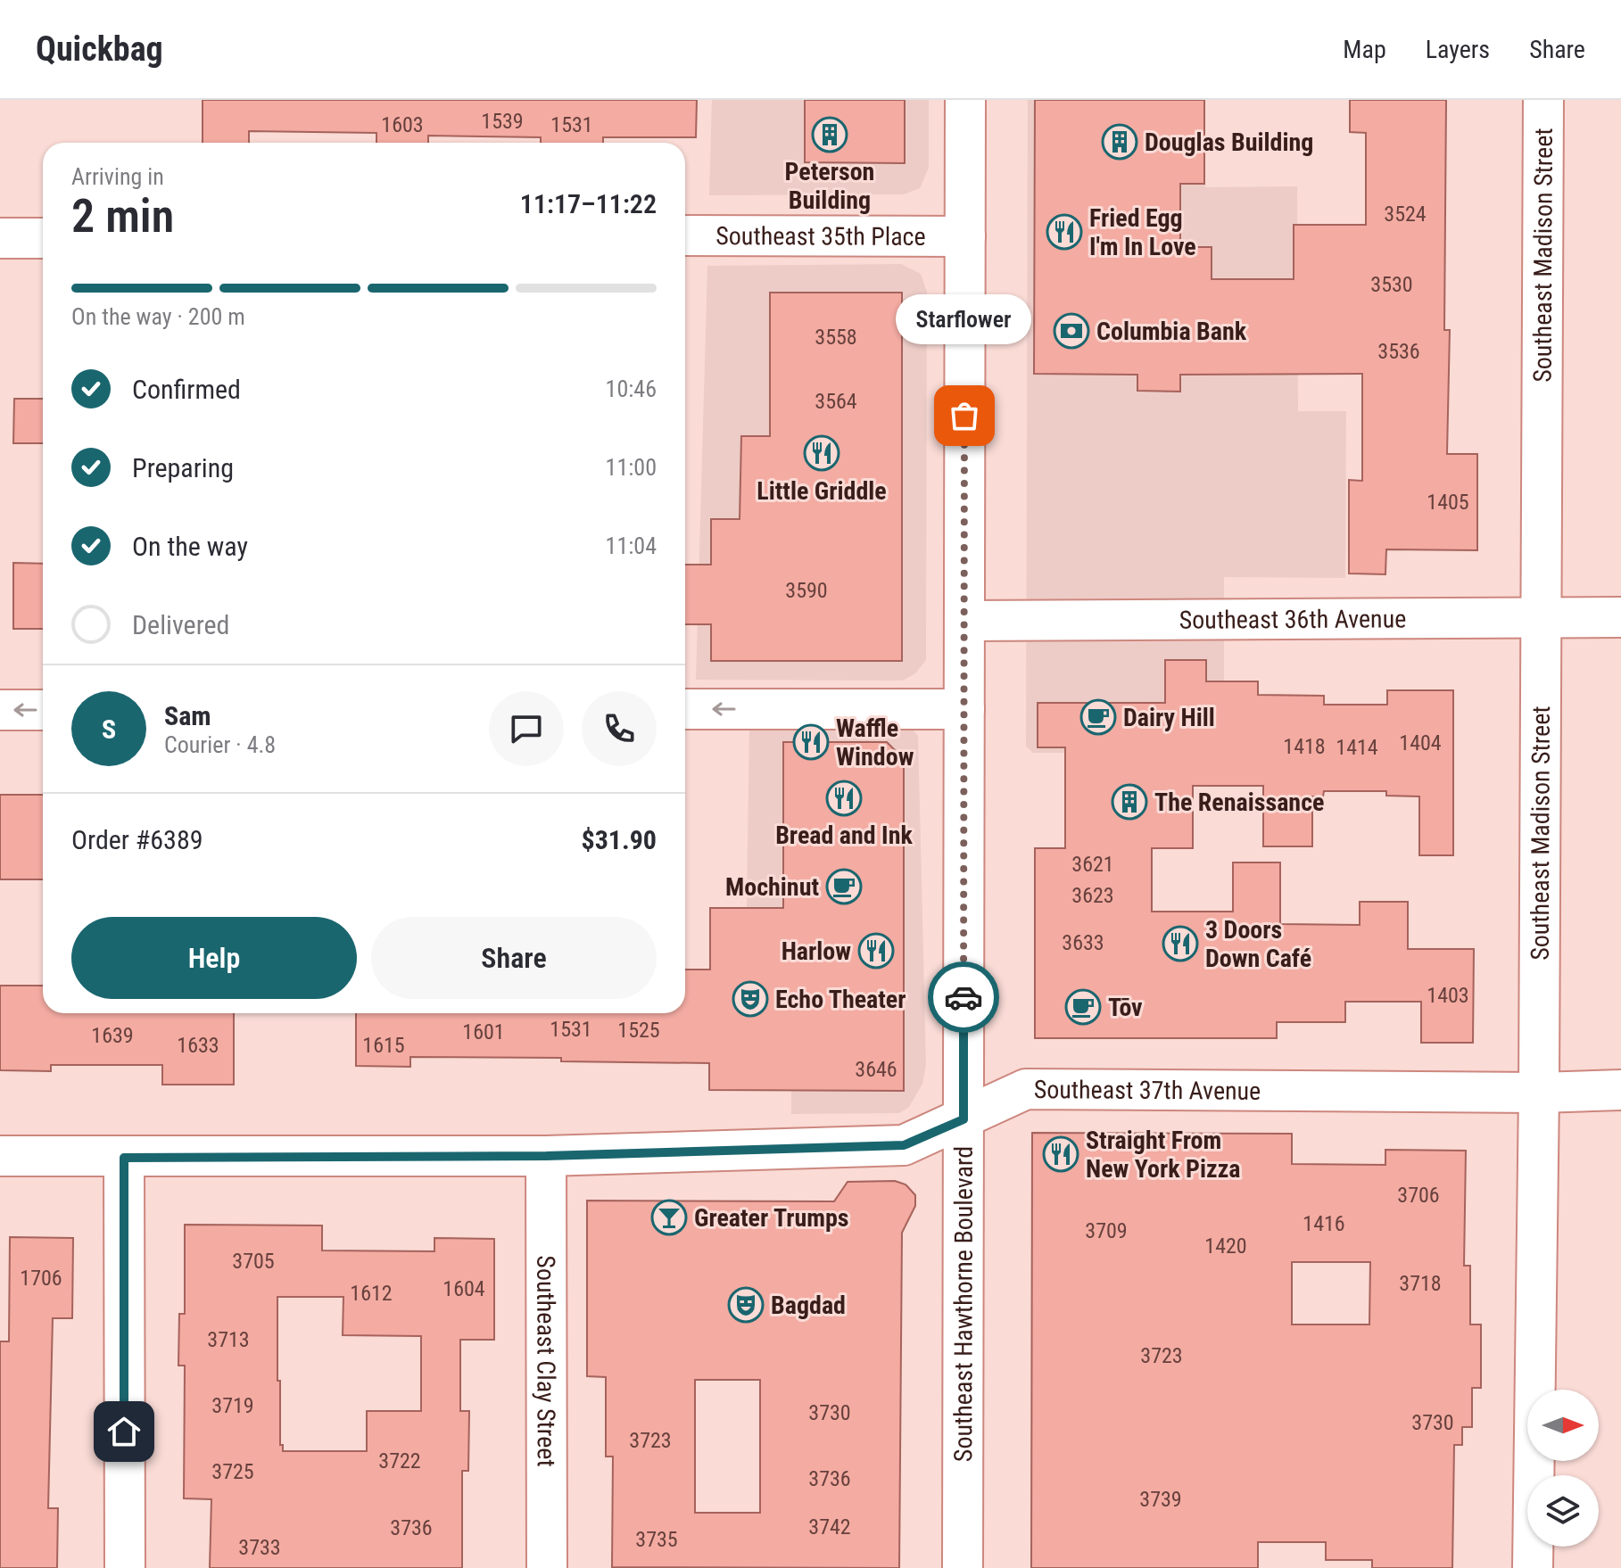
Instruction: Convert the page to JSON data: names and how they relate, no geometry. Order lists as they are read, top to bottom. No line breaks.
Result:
{"streets":{"street":["Southeast 35th Place","Southeast Madison Street","Southeast 36th Avenue","Southeast 37th Avenue","Southeast Hawthorne Boulevard","Southeast Clay Street"]},"crossings":[["Southeast 35th Place","Southeast Hawthorne Boulevard"],["Southeast Madison Street","Southeast 36th Avenue"],["Southeast Madison Street","Southeast 37th Avenue"],["Southeast 36th Avenue","Southeast Hawthorne Boulevard"],["Southeast 37th Avenue","Southeast Hawthorne Boulevard"],["Southeast 37th Avenue","Southeast Clay Street"]],"places":{"building":["Peterson Building","Douglas Building","The Renaissance"],"restaurant":["Fried Egg I'm In Love","Little Griddle","Waffle Window","Bread and Ink","3 Doors Down Café","Harlow","Straight From New York Pizza"],"bank":["Columbia Bank"],"other":["Starflower"],"cafe":["Dairy Hill","Mochinut","Tōv"],"theatre":["Echo Theater","Bagdad"],"bar":["Greater Trumps"]},"house_numbers":["1539","1603","1531","3524","3530","3558","3536","3564","1405","3590","1404","1418","1414","3621","3623","3633","1403","1531","1525","1601","1639","1633","1615","3646","3706","1416","3709","1420","3705","1706","3718","1604","1612","3713","3723","3719","3730","3730","3723","3722","3725","3736","3739","3742","3736","3735","3733"],"north":"right","page":{"header":"Quickbag","nav":["Map","Layers","Share"],"heading":["2 min","Arriving in","11:17–11:22"],"panel":["Sam","Courier · 4.8","Order #6389","$31.90"],"bar":"On the way · 200 m","bubble":"Starflower","list":[["Confirmed","10:46"],["Preparing","11:00"],["On the way","11:04"],"Delivered"],"round":"S","buttons":["Help","Share"]}}
